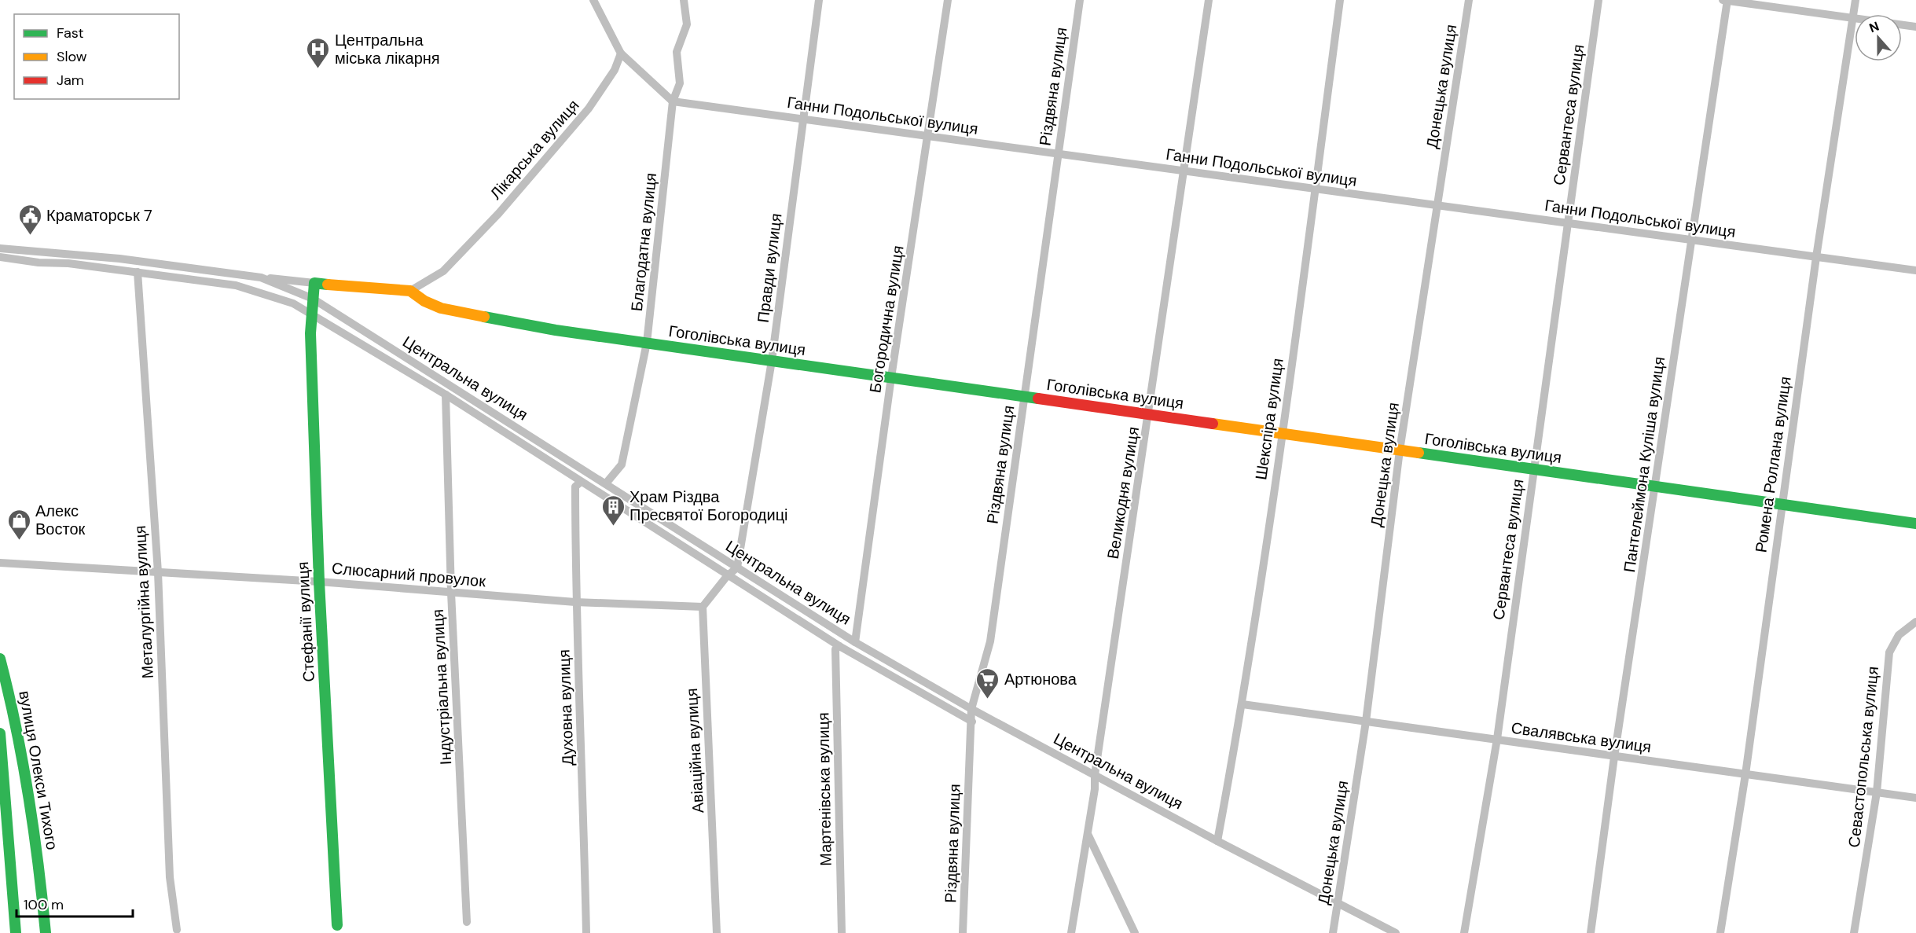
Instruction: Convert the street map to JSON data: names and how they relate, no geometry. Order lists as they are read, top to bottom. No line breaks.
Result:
{"streets":{"street":["Різдвяна вулиця","Донецька вулиця","Сервантеса вулиця","Ганни Подольської вулиця","Лікарська вулиця","Благодатна вулиця","Правди вулиця","Богородична вулиця","Гоголівська вулиця","Центральна вулиця","Шекспіра вулиця","Пантелеймона Куліша вулиця","Ромена Роллана вулиця","Великодня вулиця","Слюсарний провулок","Металургійна вулиця","Стефанії вулиця","Індустріальна вулиця","Духовна вулиця","Свалявська вулиця","Авіаційна вулиця","Севастопольська вулиця","вулиця Олекси Тихого","Мартенівська вулиця"]},"crossings":[["Різдвяна вулиця","Ганни Подольської вулиця"],["Різдвяна вулиця","Гоголівська вулиця"],["Різдвяна вулиця","Центральна вулиця"],["Донецька вулиця","Ганни Подольської вулиця"],["Донецька вулиця","Гоголівська вулиця"],["Донецька вулиця","Центральна вулиця"],["Донецька вулиця","Свалявська вулиця"],["Сервантеса вулиця","Ганни Подольської вулиця"],["Сервантеса вулиця","Гоголівська вулиця"],["Сервантеса вулиця","Свалявська вулиця"],["Ганни Подольської вулиця","Благодатна вулиця"],["Ганни Подольської вулиця","Правди вулиця"],["Ганни Подольської вулиця","Богородична вулиця"],["Ганни Подольської вулиця","Шекспіра вулиця"],["Ганни Подольської вулиця","Пантелеймона Куліша вулиця"],["Ганни Подольської вулиця","Ромена Роллана вулиця"],["Ганни Подольської вулиця","Великодня вулиця"],["Лікарська вулиця","Гоголівська вулиця"],["Благодатна вулиця","Гоголівська вулиця"],["Благодатна вулиця","Центральна вулиця"],["Правди вулиця","Гоголівська вулиця"],["Правди вулиця","Центральна вулиця"],["Богородична вулиця","Гоголівська вулиця"],["Богородична вулиця","Центральна вулиця"],["Гоголівська вулиця","Шекспіра вулиця"],["Гоголівська вулиця","Пантелеймона Куліша вулиця"],["Гоголівська вулиця","Ромена Роллана вулиця"],["Гоголівська вулиця","Великодня вулиця"],["Центральна вулиця","Шекспіра вулиця"],["Центральна вулиця","Великодня вулиця"],["Центральна вулиця","Металургійна вулиця"],["Центральна вулиця","Стефанії вулиця"],["Центральна вулиця","Індустріальна вулиця"],["Центральна вулиця","Духовна вулиця"],["Центральна вулиця","Мартенівська вулиця"],["Шекспіра вулиця","Свалявська вулиця"],["Пантелеймона Куліша вулиця","Свалявська вулиця"],["Ромена Роллана вулиця","Свалявська вулиця"],["Слюсарний провулок","Металургійна вулиця"],["Слюсарний провулок","Стефанії вулиця"],["Слюсарний провулок","Індустріальна вулиця"],["Слюсарний провулок","Духовна вулиця"],["Слюсарний провулок","Авіаційна вулиця"],["Свалявська вулиця","Севастопольська вулиця"]],"places":{"hospital":["Центральна міська лікарня"],"public building":["Краматорськ 7"],"building":["Храм Різдва Пресвятої Богородиці"],"shop":["Алекс Восток"],"supermarket":["Артюнова"]},"legend":["Fast","Slow","Jam"],"scale_bar":"100 m","north":"top"}
